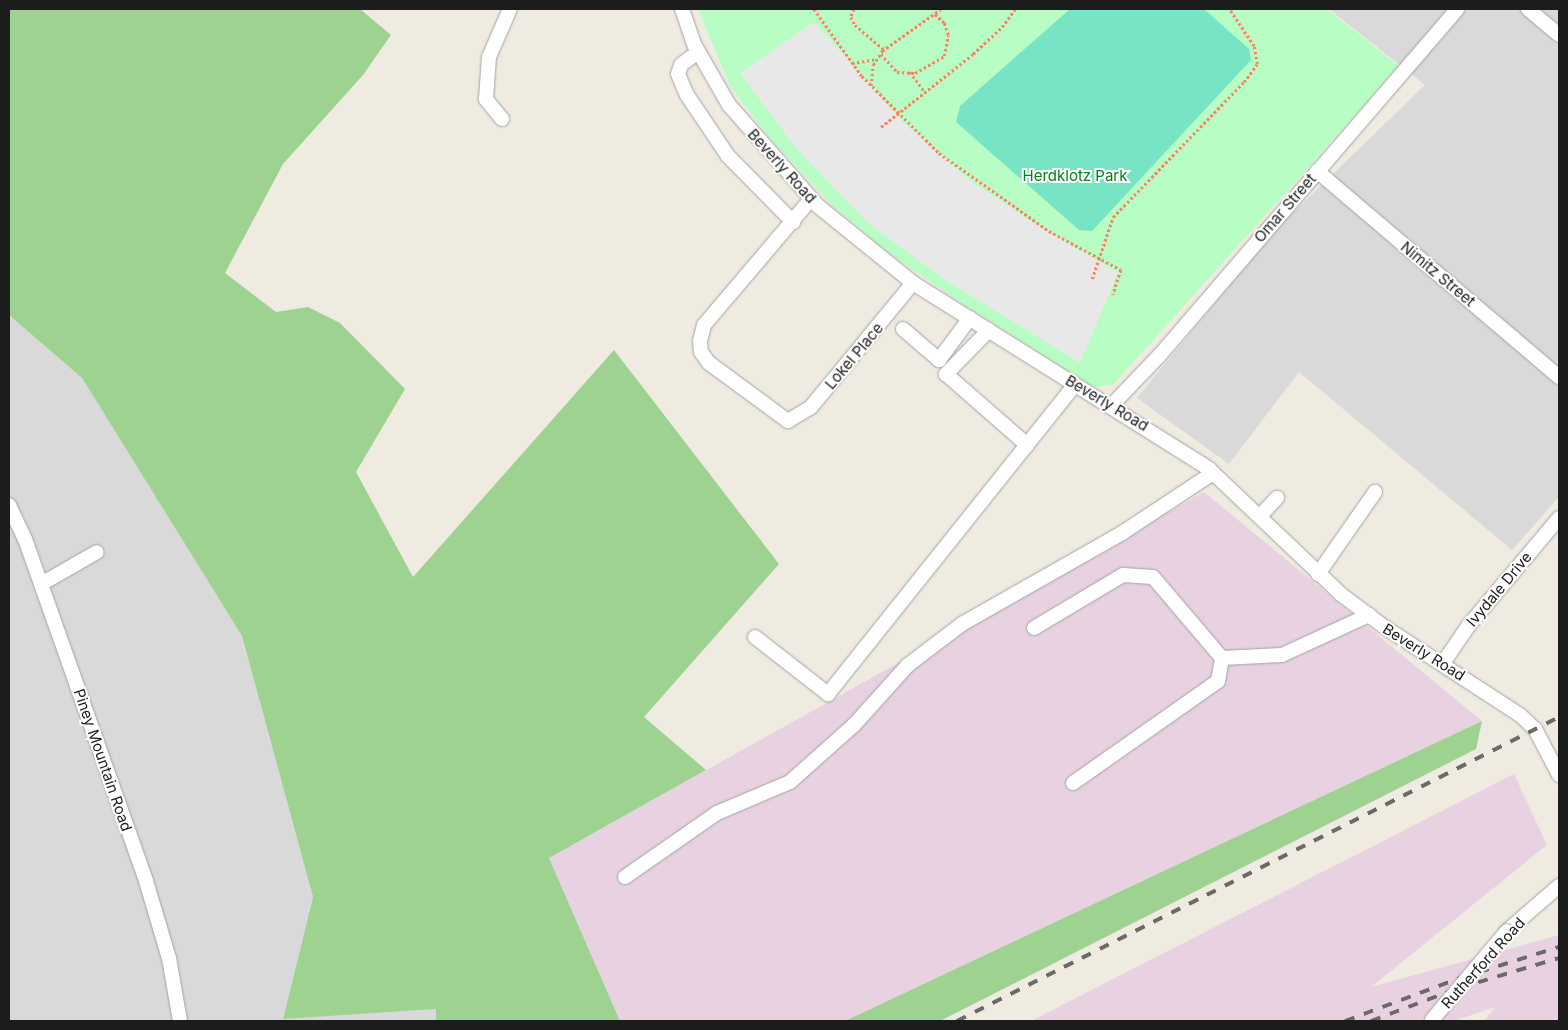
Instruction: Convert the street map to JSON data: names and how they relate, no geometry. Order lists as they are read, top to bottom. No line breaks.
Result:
{"streets":{"street":["Beverly Road","Omar Street","Nimitz Street","Lokel Place","Ivydale Drive","Piney Mountain Road","Rutherford Road"]},"crossings":[["Beverly Road","Omar Street"],["Beverly Road","Lokel Place"],["Beverly Road","Ivydale Drive"],["Omar Street","Nimitz Street"]],"parks":["Herdklotz Park"]}
